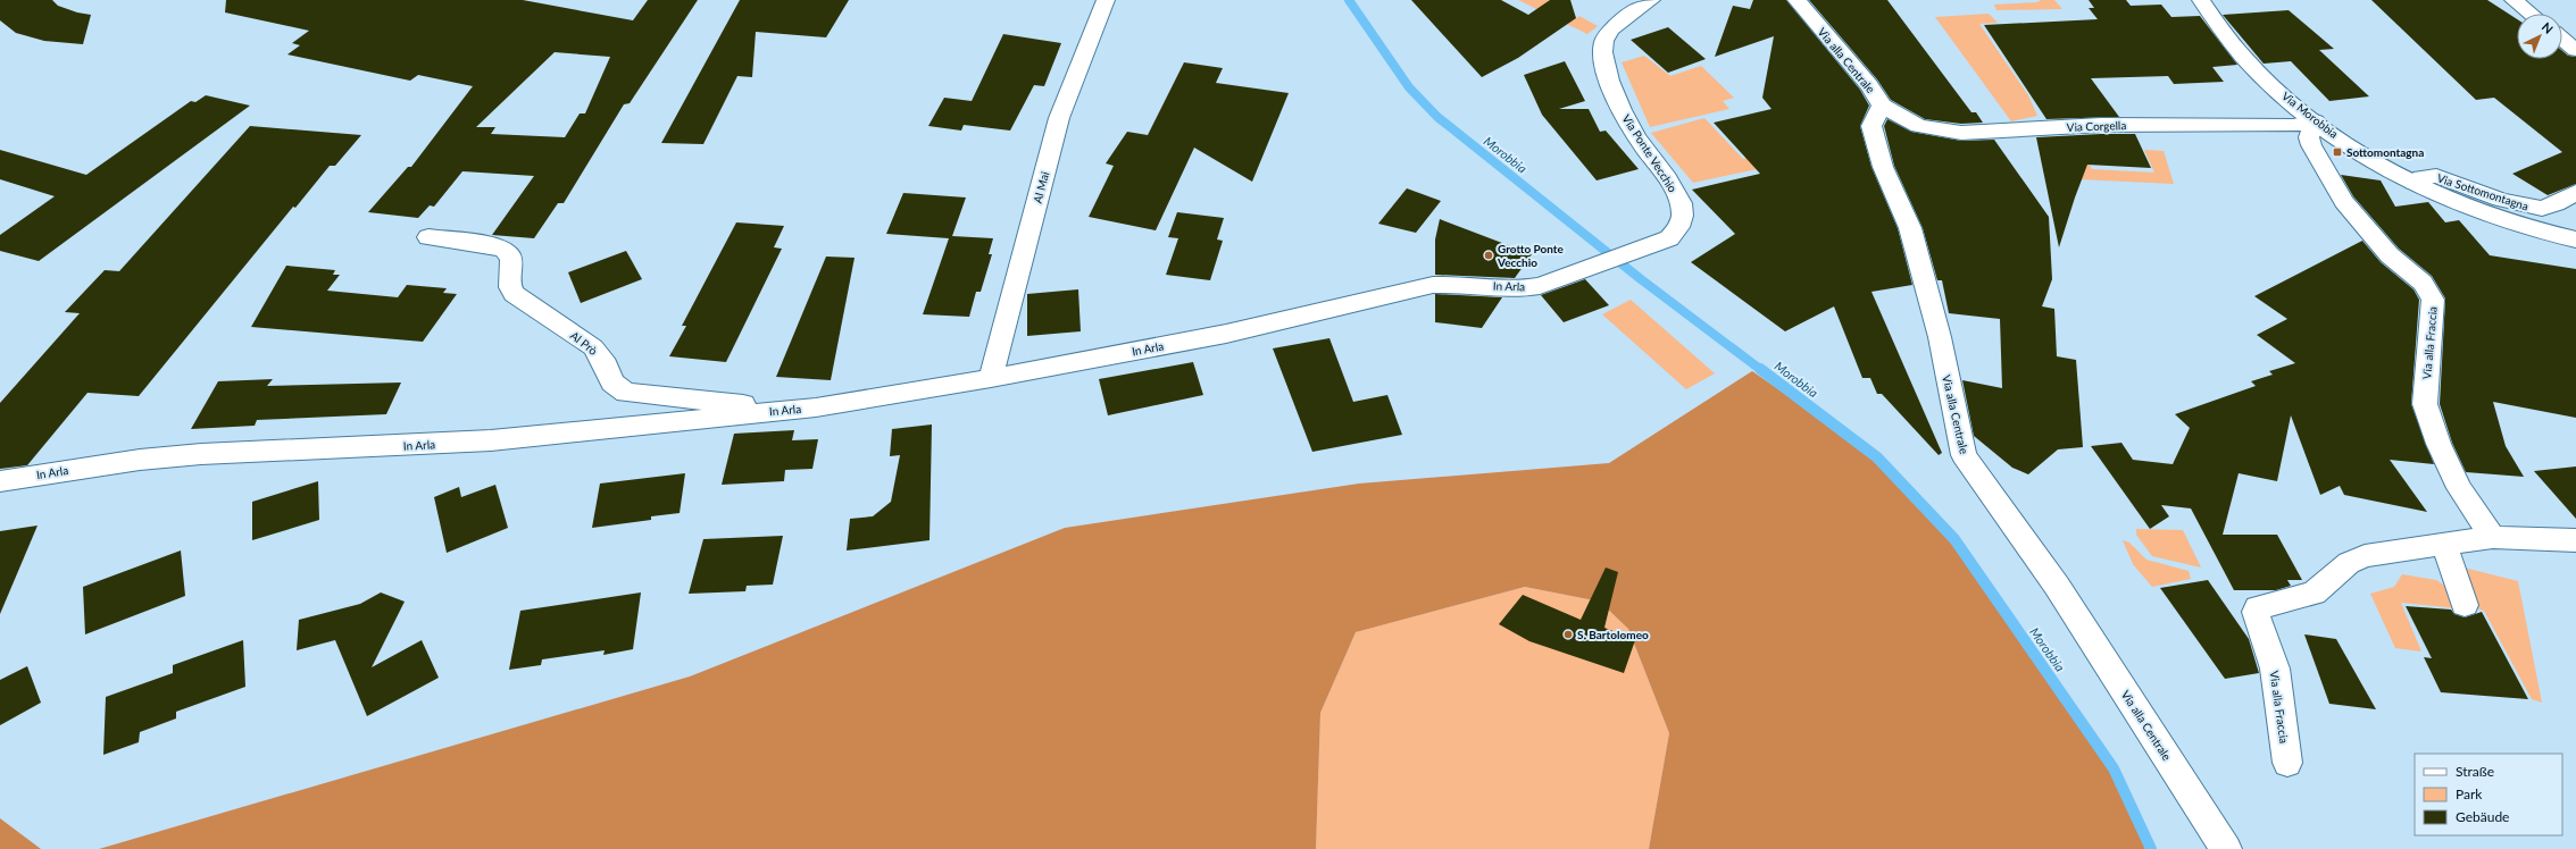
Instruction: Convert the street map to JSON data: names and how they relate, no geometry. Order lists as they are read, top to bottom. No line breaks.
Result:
{"streets":{"street":["Via alla Centrale","Via Morobbia","Via Corgella","Via Ponte Vecchio","Al Mai","Via Sottomontagna","In Arla","Al Prò","Via alla Fraccia"]},"crossings":[["Via alla Centrale","Via Corgella"],["Via Morobbia","Via Corgella"],["Via Morobbia","Via Sottomontagna"],["Via Morobbia","Via alla Fraccia"],["Via Corgella","Via alla Fraccia"],["Via Ponte Vecchio","In Arla"],["Al Mai","In Arla"],["In Arla","Al Prò"]],"water":["Morobbia"],"places":{"transit":["Sottomontagna"],"other":["Grotto Ponte Vecchio","S. Bartolomeo"]},"legend":["Straße","Park","Gebäude"],"north":"top right"}
